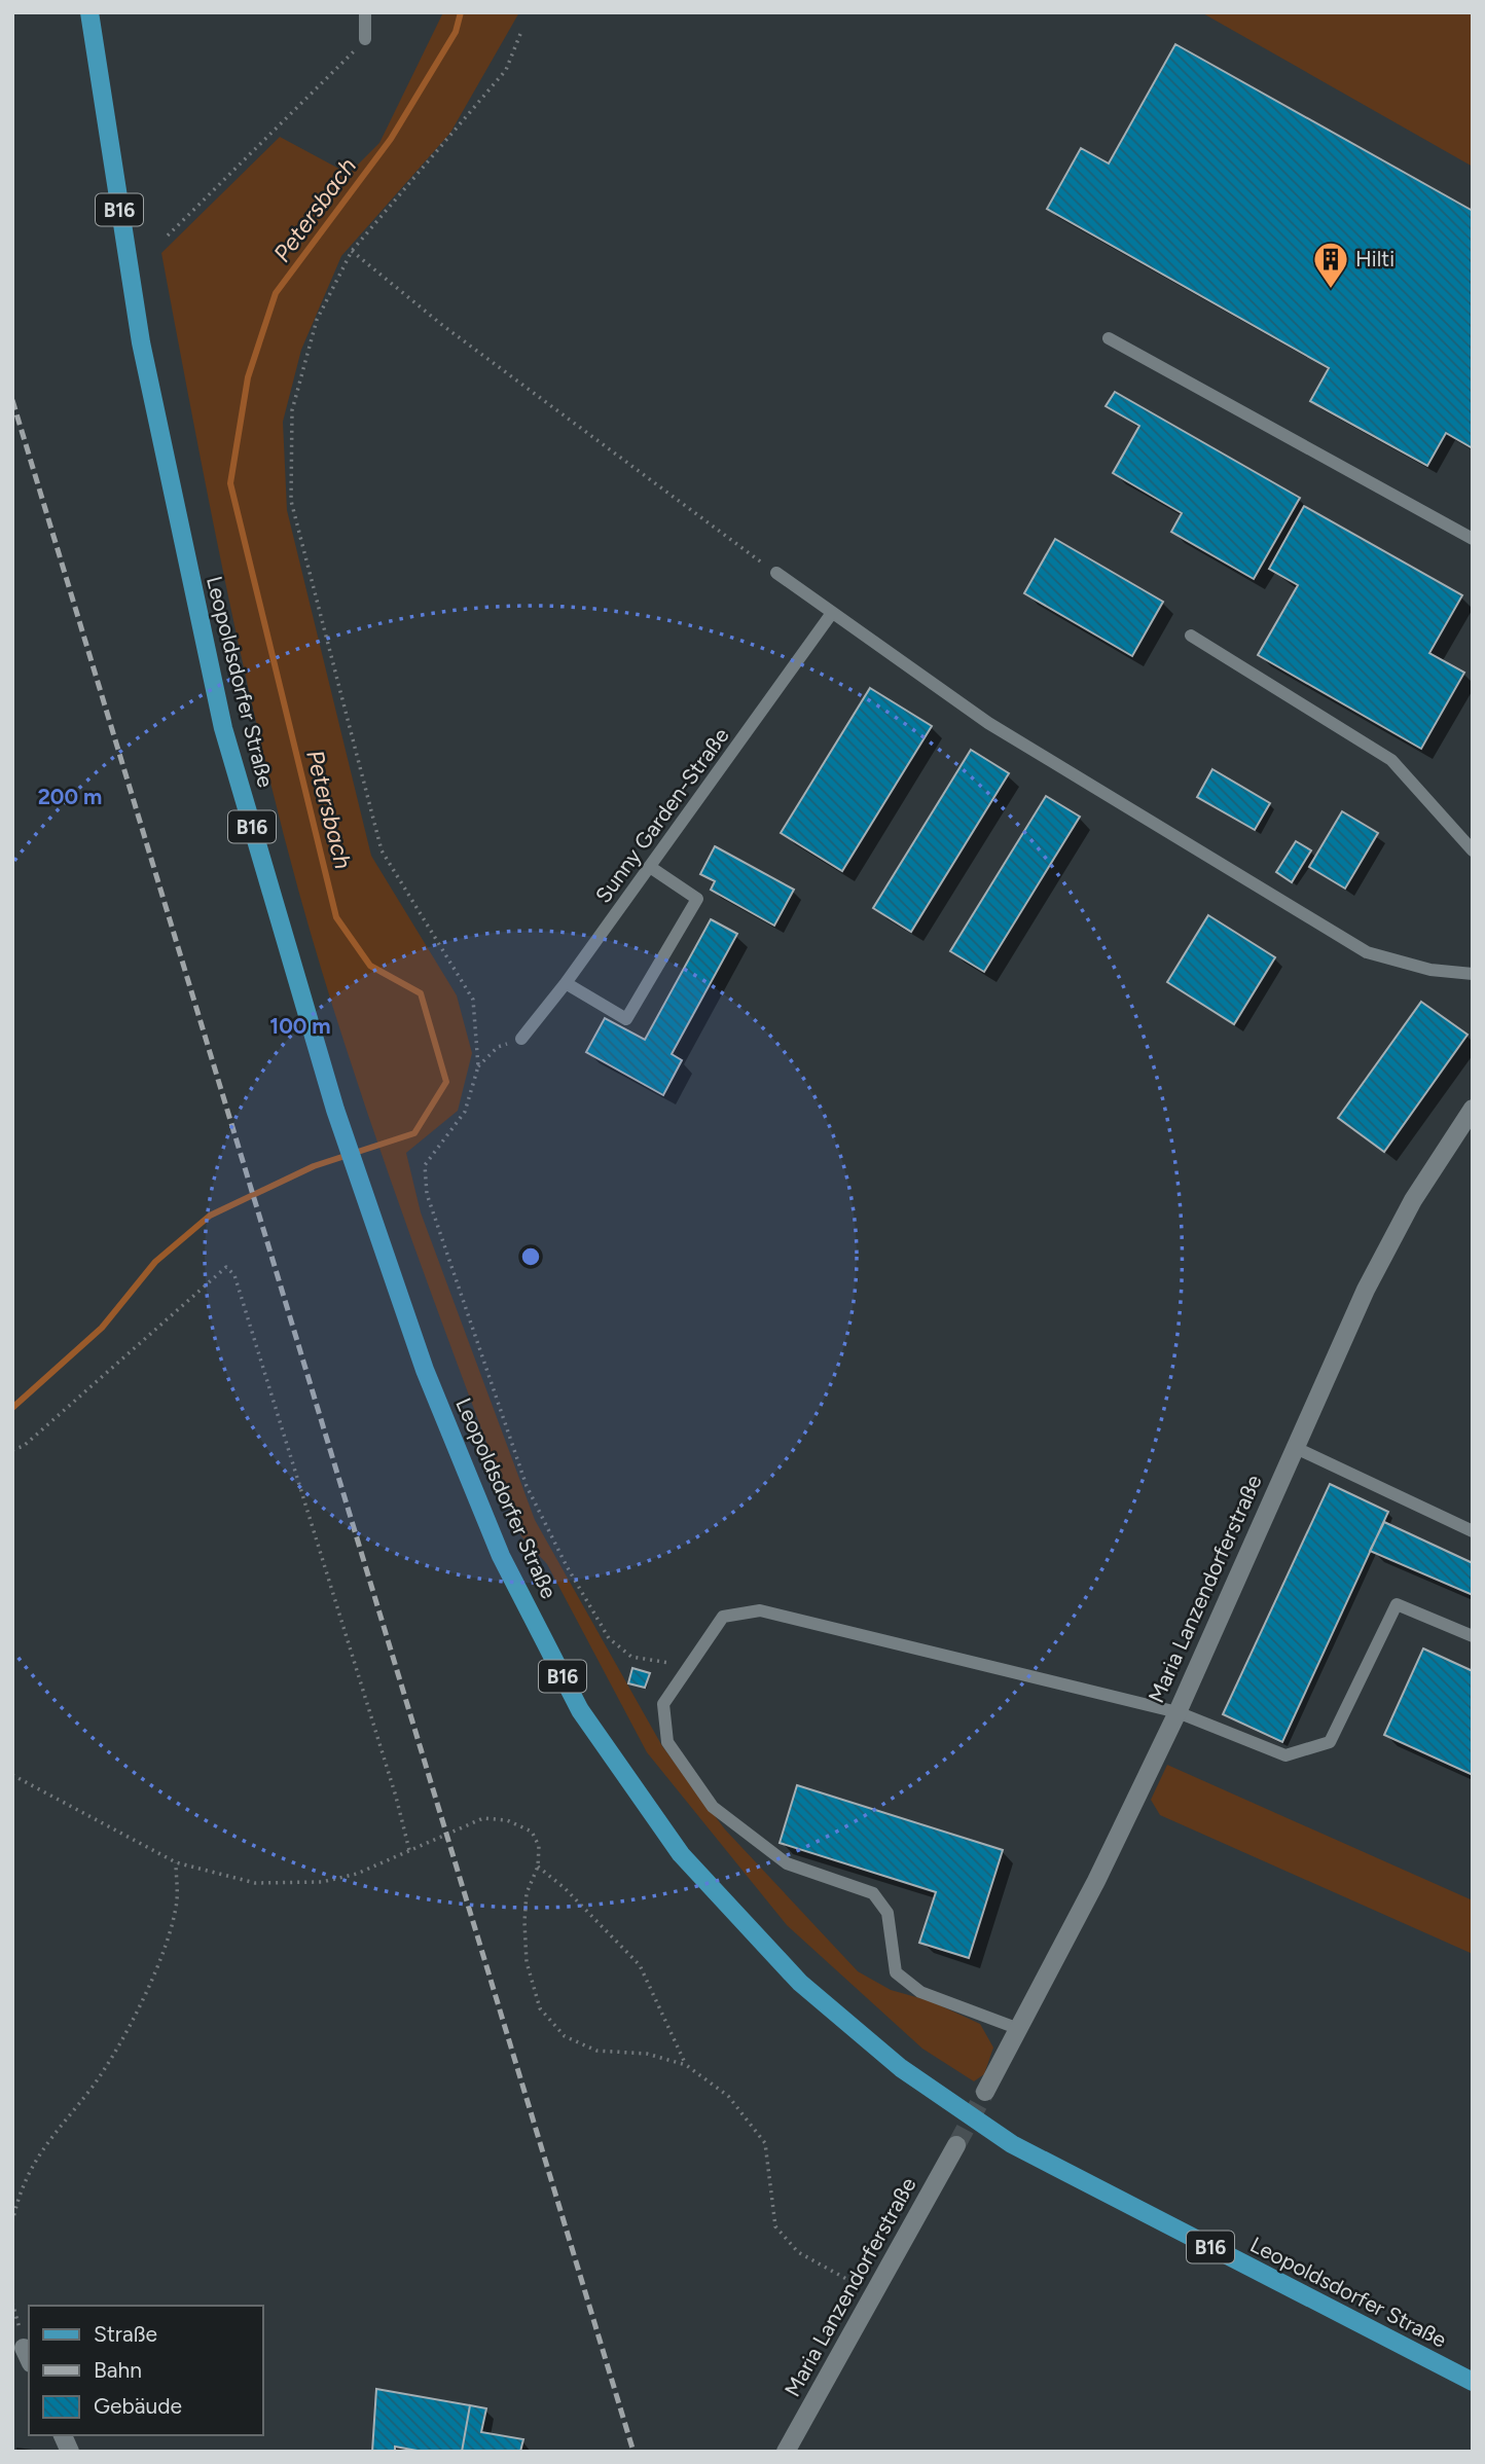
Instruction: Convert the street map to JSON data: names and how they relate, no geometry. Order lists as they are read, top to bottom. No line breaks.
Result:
{"streets":{"main road":["B16","Leopoldsdorfer Straße"],"street":["Maria Lanzendorferstraße"],"lane":["Sunny Garden-Straße"]},"water":["Petersbach"],"places":{"building":["Hilti"]},"legend":["Straße","Bahn","Gebäude"],"rings":["200 m","100 m"]}
